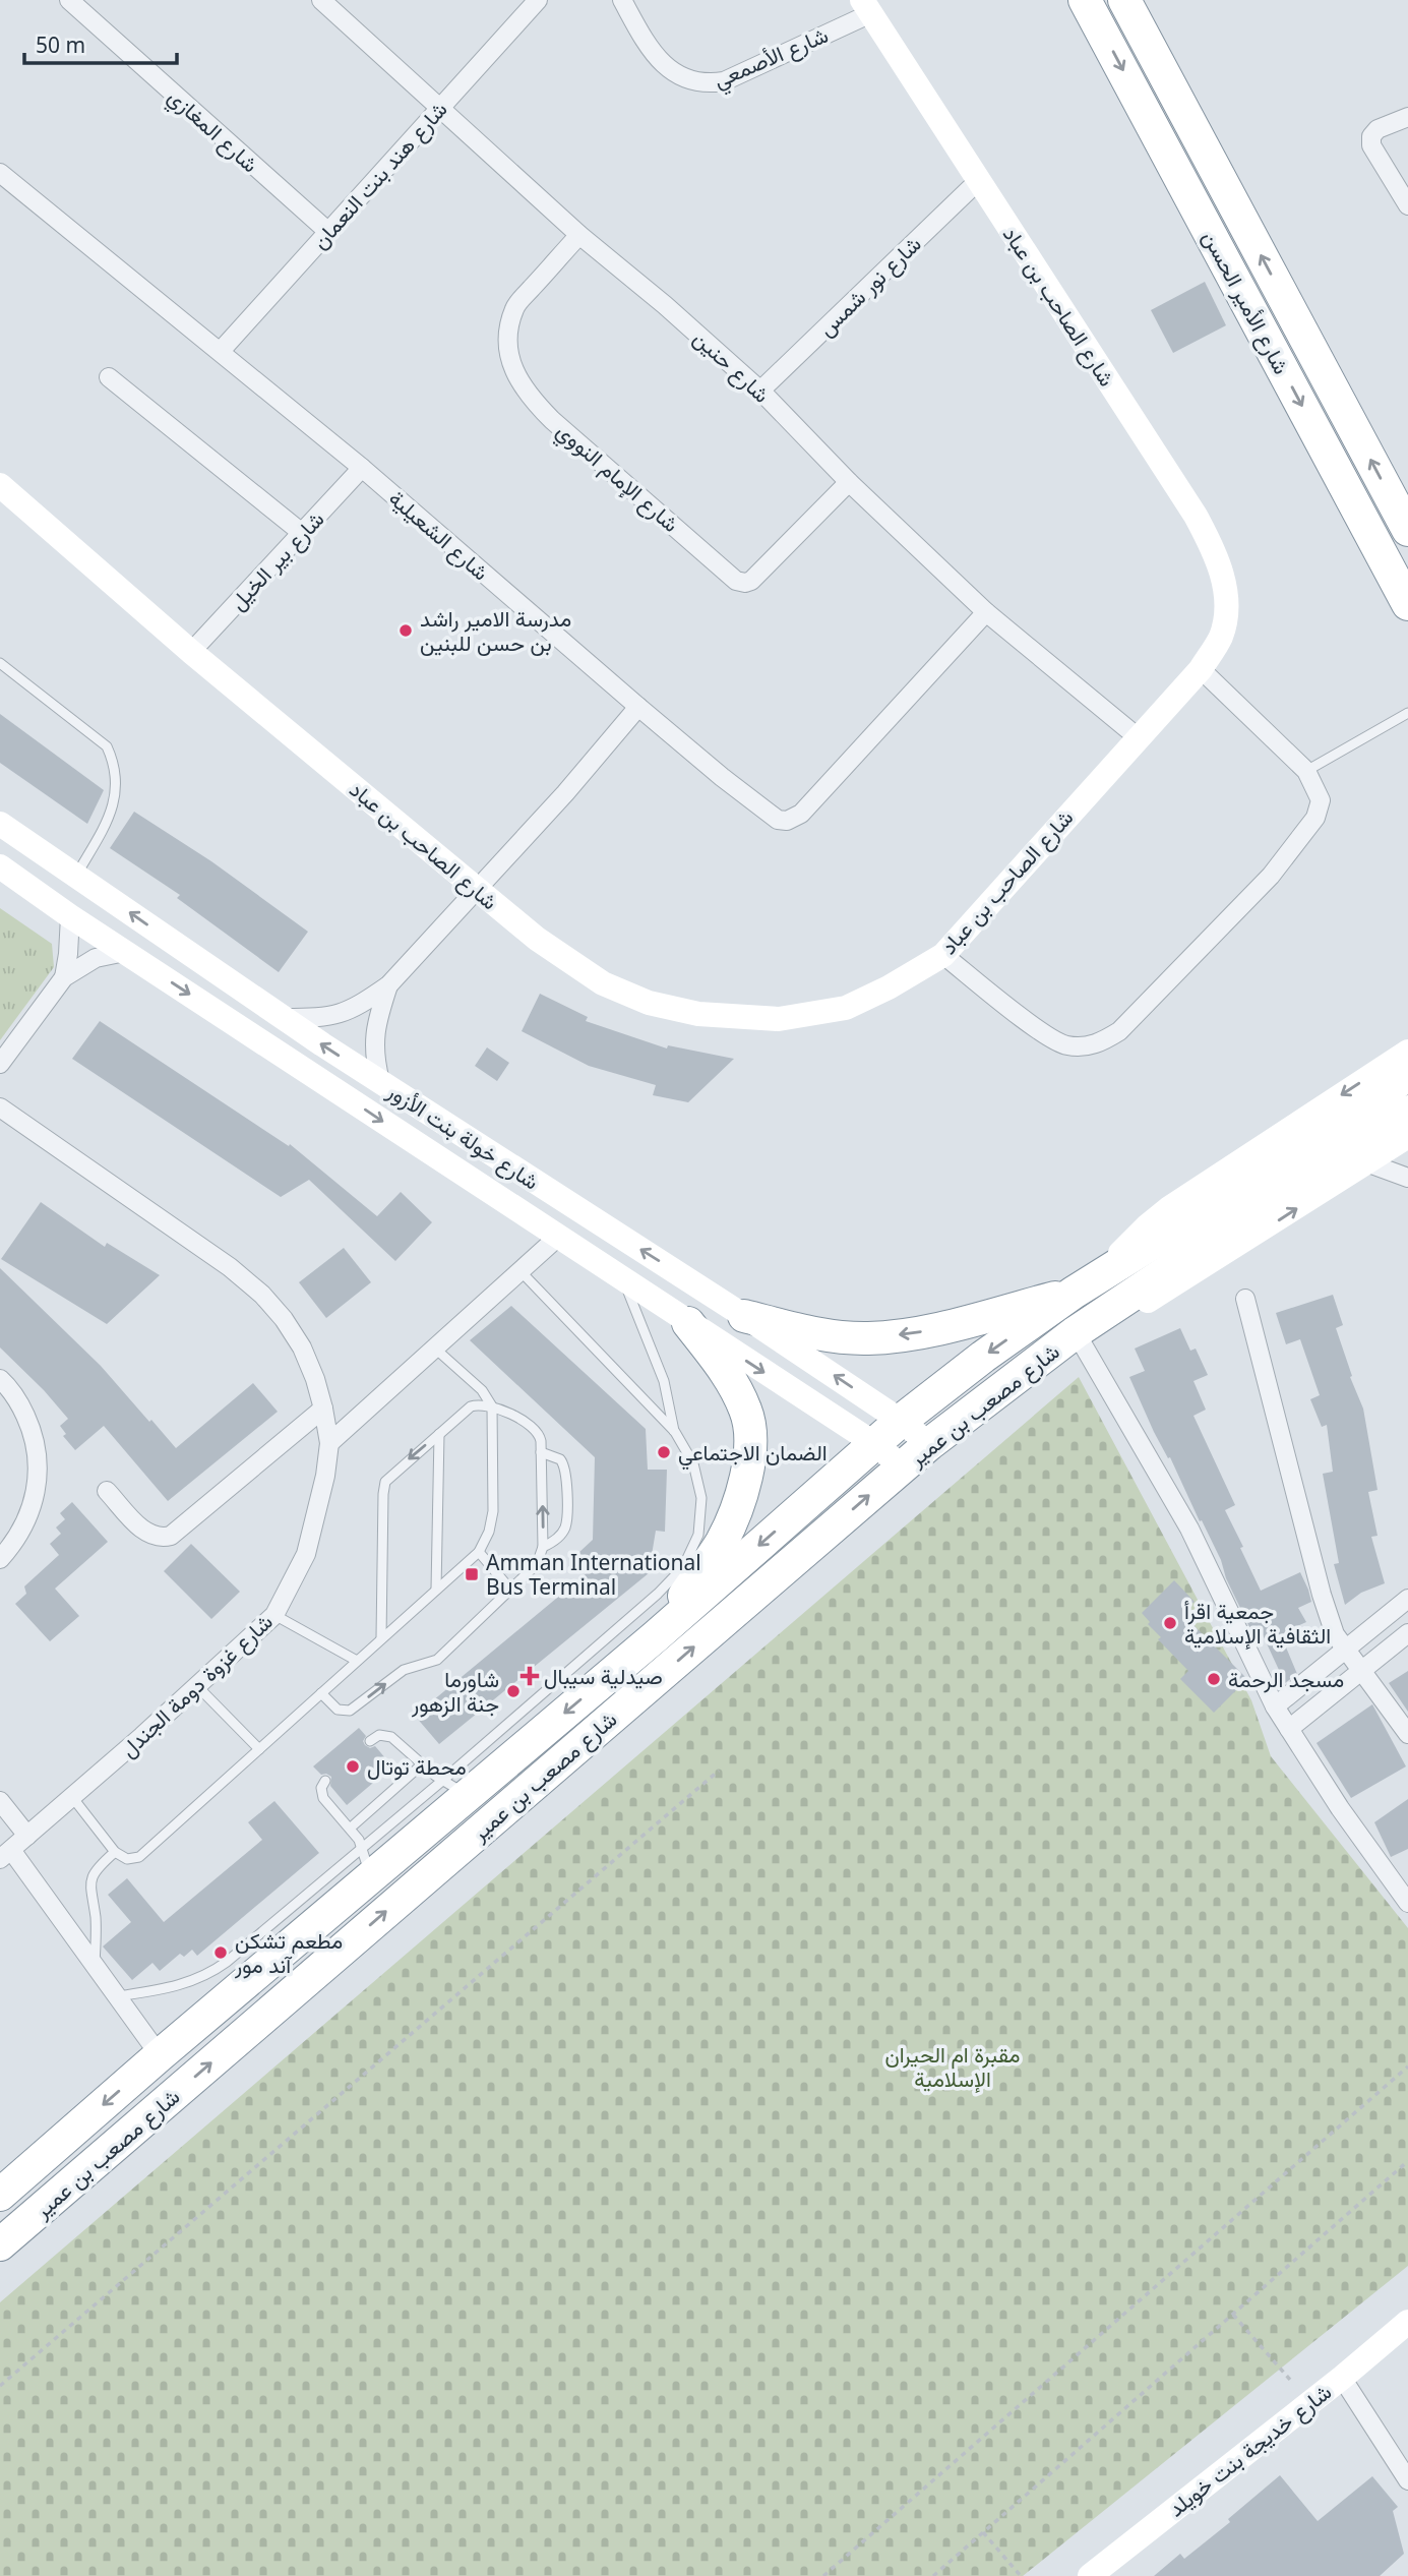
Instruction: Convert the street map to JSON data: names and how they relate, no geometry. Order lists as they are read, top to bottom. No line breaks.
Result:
{"streets":{"highway":["شارع الأمير الحسن","شارع مصعب بن عمير"],"street":["شارع الأصمعي","شارع المغازي","شارع هند بنت النعمان","شارع نور شمس","شارع الصاحب بن عباد","شارع حنين","شارع الإمام النووي","شارع الشعيلية","شارع بير الخيل","شارع خولة بنت الأزور","شارع غزوة دومة الجندل","شارع خديجة بنت خويلد"]},"crossings":[["شارع الأصمعي","شارع الصاحب بن عباد"],["شارع المغازي","شارع هند بنت النعمان"],["شارع هند بنت النعمان","شارع حنين"],["شارع هند بنت النعمان","شارع الشعيلية"],["شارع نور شمس","شارع الصاحب بن عباد"],["شارع نور شمس","شارع حنين"],["شارع الصاحب بن عباد","شارع حنين"],["شارع الصاحب بن عباد","شارع بير الخيل"],["شارع حنين","شارع الإمام النووي"],["شارع حنين","شارع الشعيلية"],["شارع الشعيلية","شارع بير الخيل"],["شارع خولة بنت الأزور","شارع مصعب بن عمير"]],"parks":["مقبرة ام الحيران الإسلامية"],"places":{"other":["مدرسة الامير راشد بن حسن للبنين","الضمان الاجتماعي","جمعية اقرأ الثقافية الإسلامية","مسجد الرحمة","شاورما جنة الزهور","محطة توتال","مطعم تشكن آند مور"],"transit":["Amman International Bus Terminal"],"health":["صيدلية سيبال"]},"scale_bar":"50 m"}
